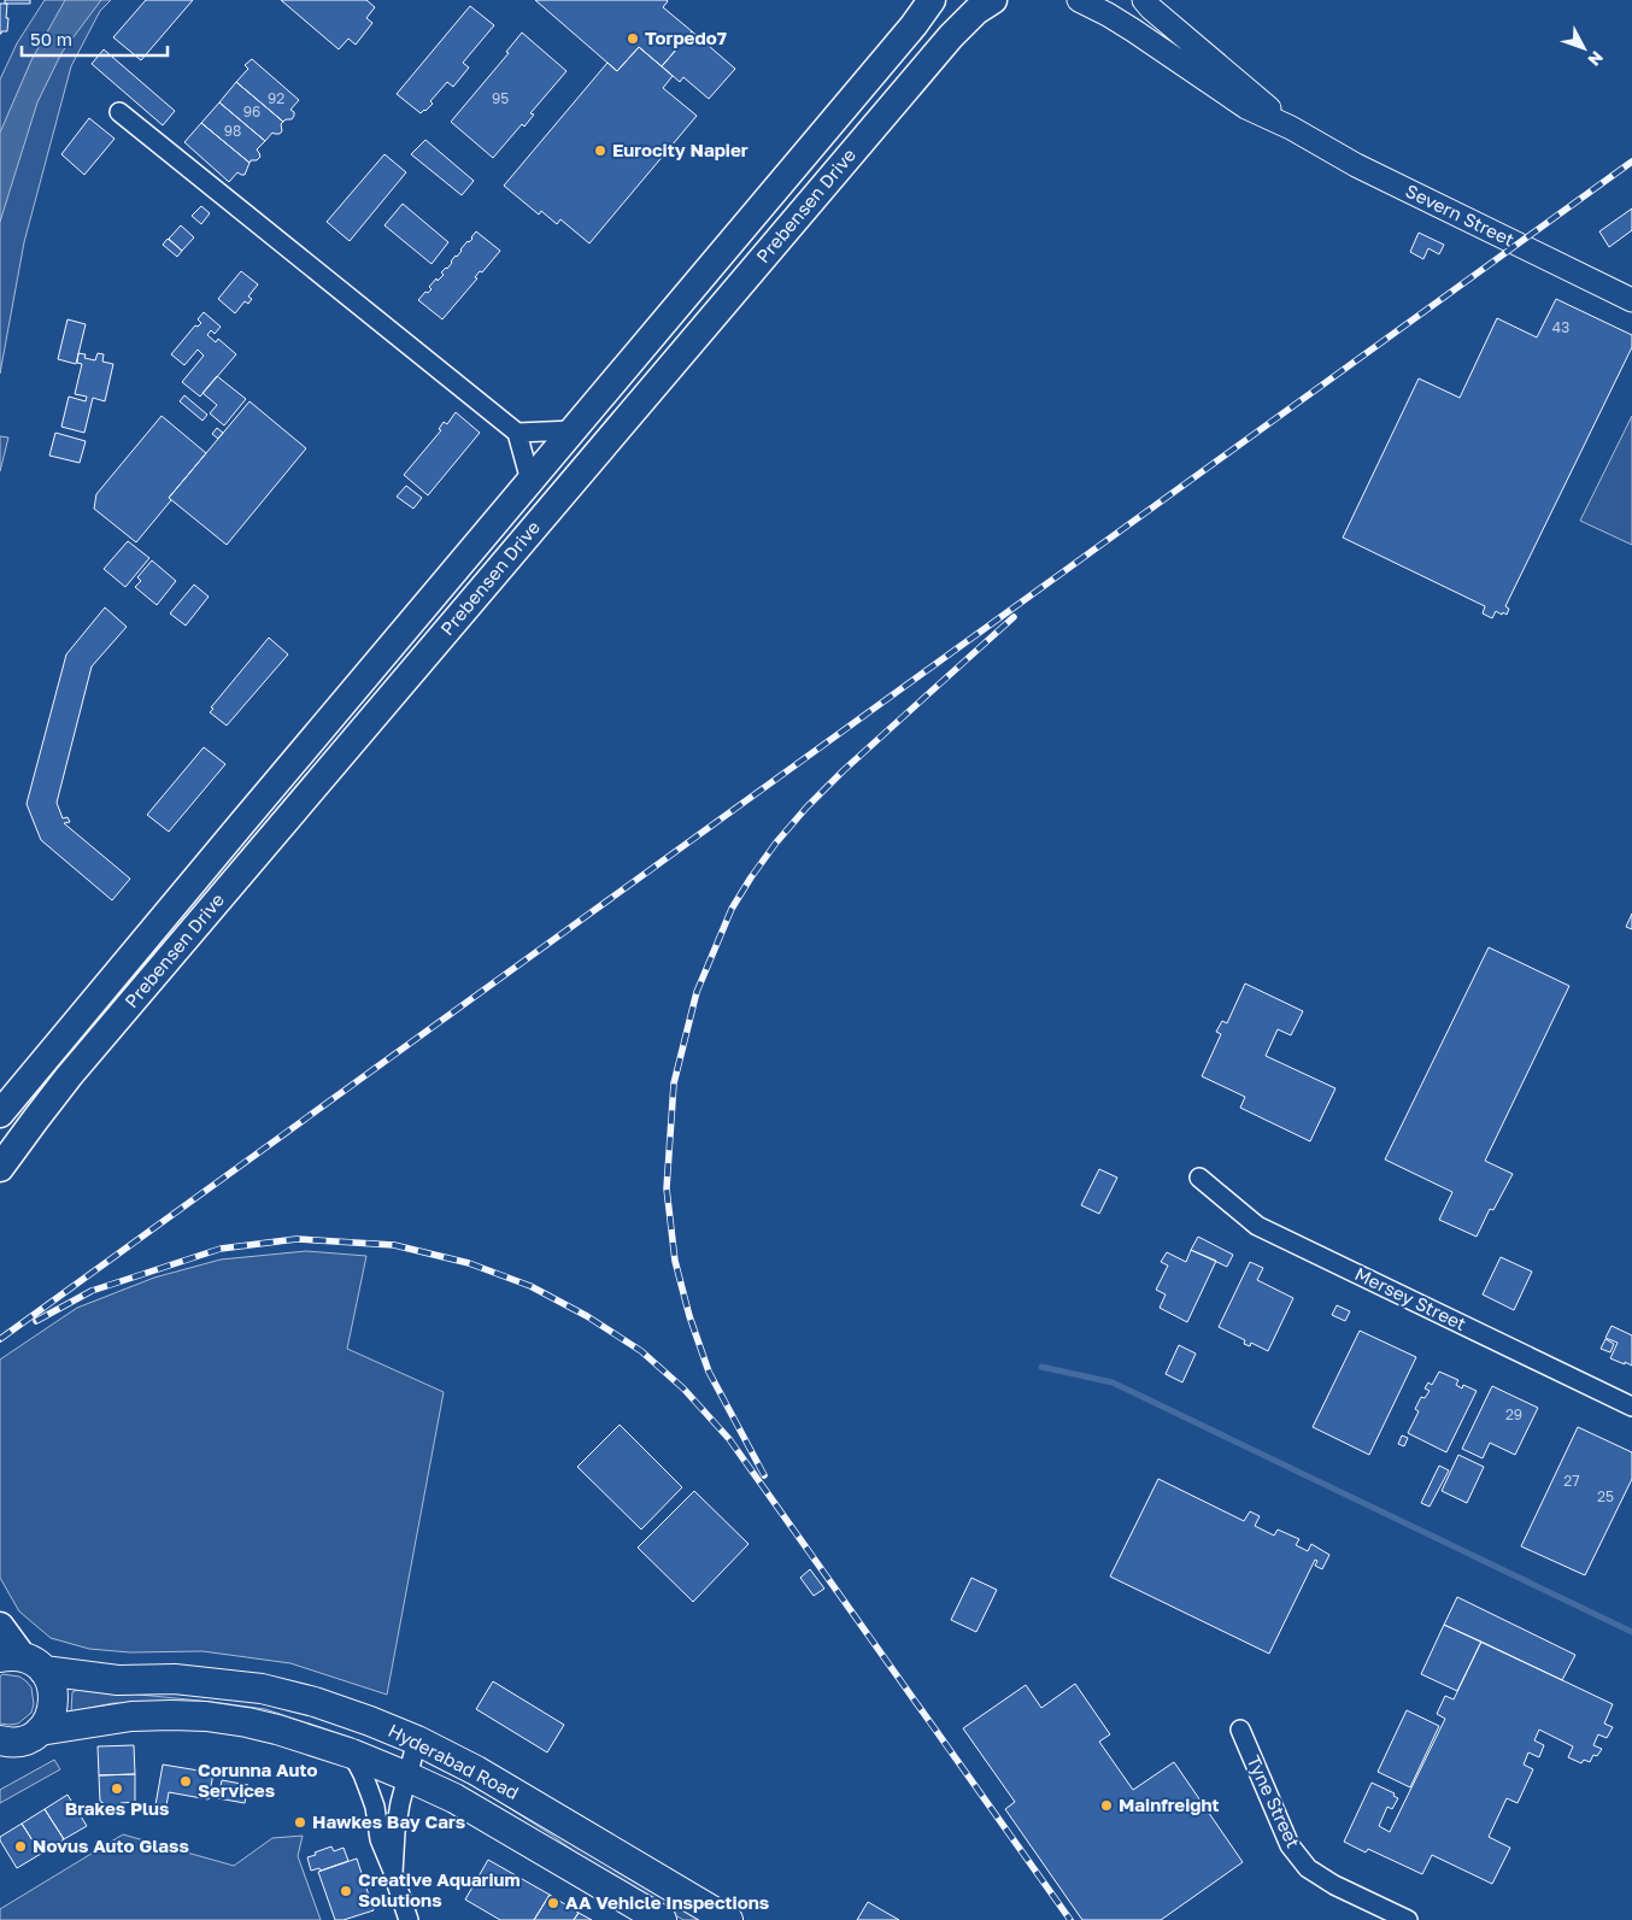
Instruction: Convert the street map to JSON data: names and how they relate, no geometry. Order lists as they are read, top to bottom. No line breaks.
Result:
{"streets":{"highway":["Hyderabad Road"],"main road":["Prebensen Drive"],"street":["Severn Street","Mersey Street","Tyne Street"]},"places":["Torpedo7","Eurocity Napier","Corunna Auto Services","Brakes Plus","Mainfreight","Hawkes Bay Cars","Novus Auto Glass","Creative Aquarium Solutions","AA Vehicle Inspections"],"house_numbers":["92","95","96","98","43","29","27","25"],"scale_bar":"50 m","north":"bottom right"}
